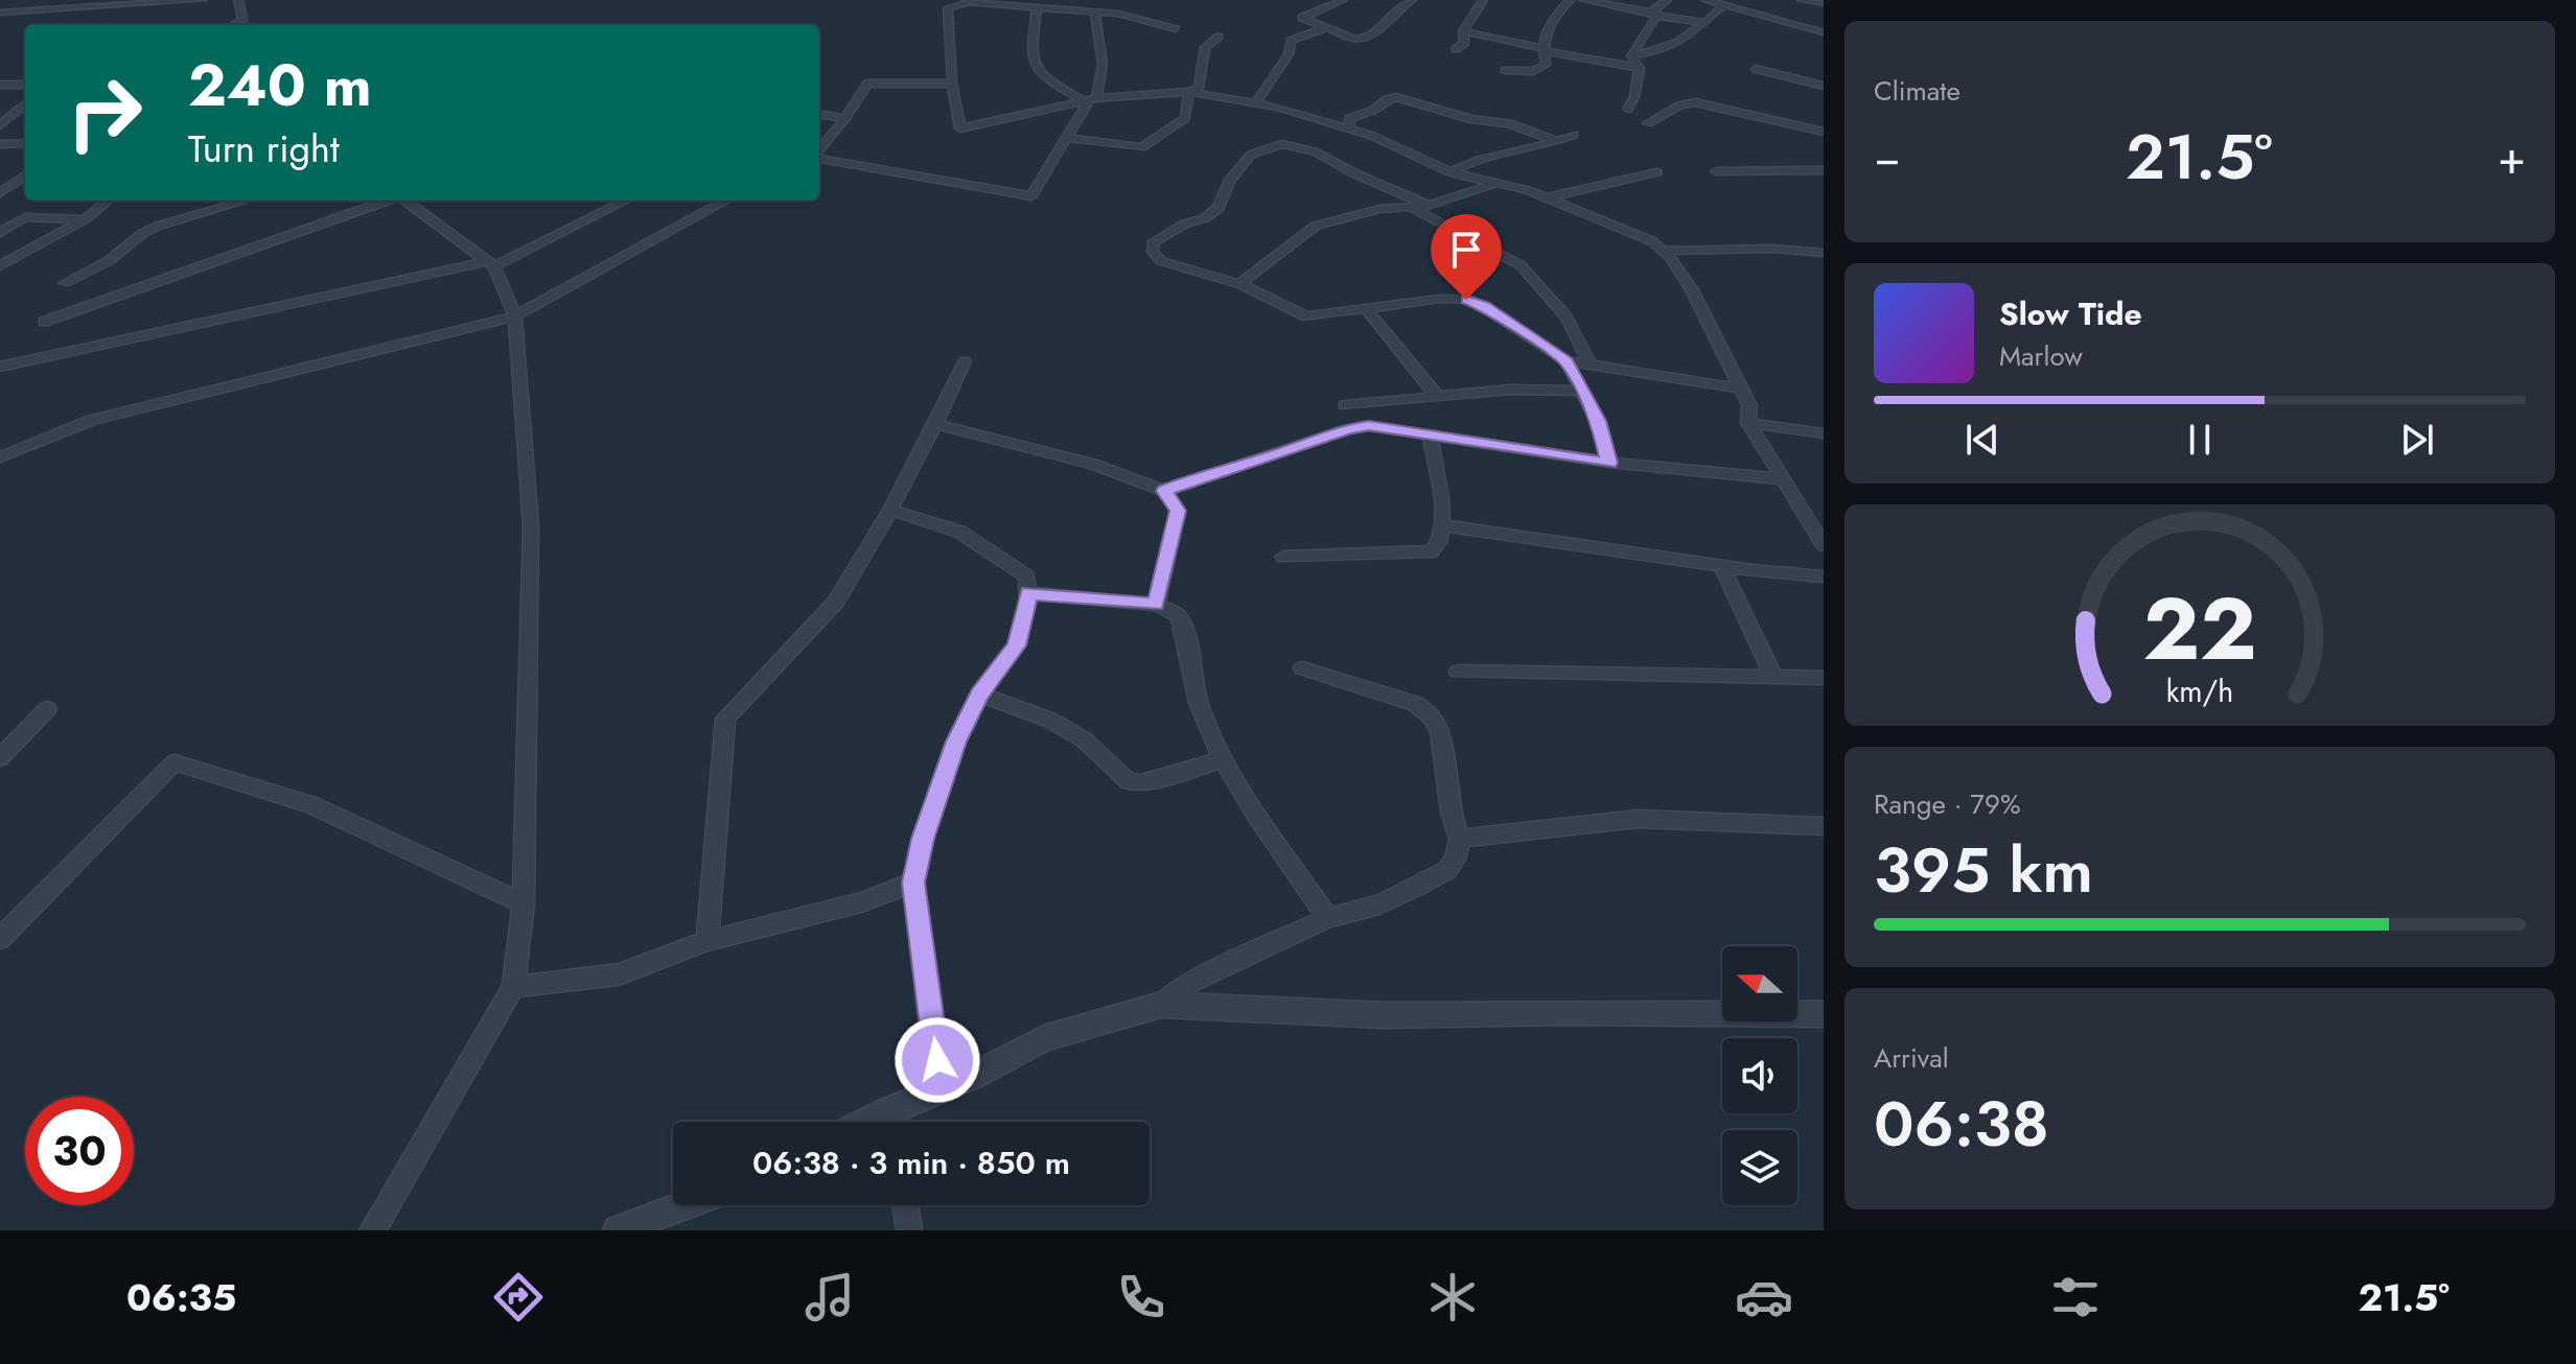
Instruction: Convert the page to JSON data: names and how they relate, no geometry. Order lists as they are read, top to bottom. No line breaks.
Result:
{"north":"left","page":{"tile":["Climate",["Range · 79%","395 km"],["Arrival","06:38"]],"turn":["240 m","Turn right"],"heat":["−","21.5°","+"],"song":["Slow Tide","Marlow"],"limit":"30","trip":"06:38 · 3 min · 850 m","tabs":["06:35","21.5°"],"gauge":["22","km/h"]}}
